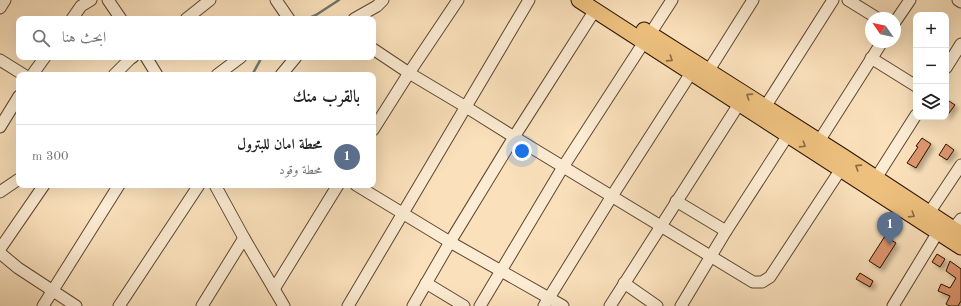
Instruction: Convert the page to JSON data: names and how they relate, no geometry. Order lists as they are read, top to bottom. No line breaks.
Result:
{"north":"top left","page":{"map_buttons":["+","−"],"search":"ابحث هنا","heading":"بالقرب منك","list":[{"mark":"1","name":"محطة امان للبترول","note":"محطة وقود","value":"300 m"}],"pins":"1"}}
